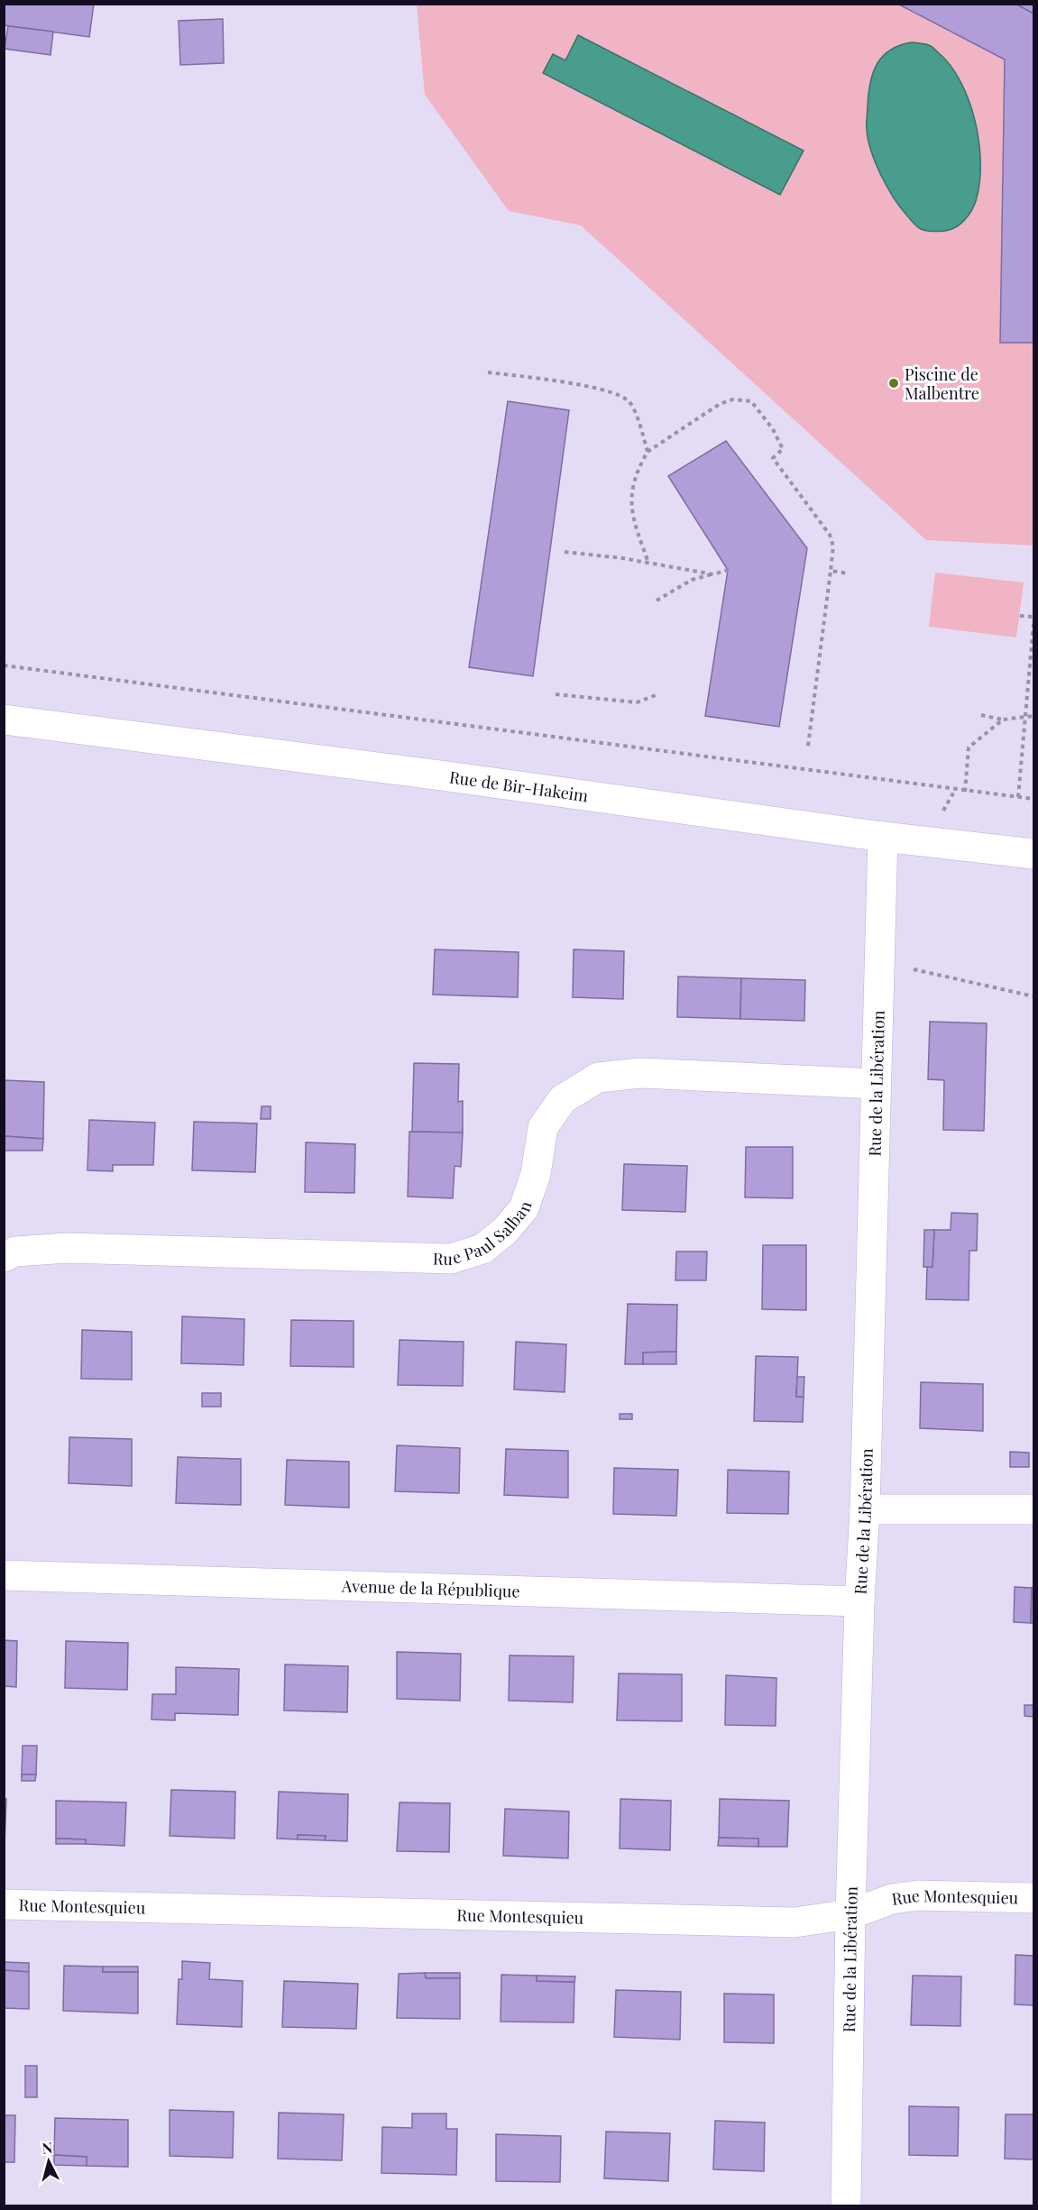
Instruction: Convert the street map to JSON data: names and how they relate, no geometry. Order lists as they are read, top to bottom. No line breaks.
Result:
{"streets":{"street":["Rue de Bir-Hakeim","Rue de la Libération","Rue Paul Salban","Avenue de la République","Rue Montesquieu"]},"crossings":[["Rue de Bir-Hakeim","Rue de la Libération"],["Rue de la Libération","Rue Paul Salban"],["Rue de la Libération","Avenue de la République"],["Rue de la Libération","Rue Montesquieu"]],"places":["Piscine de Malbentre"],"north":"top"}
